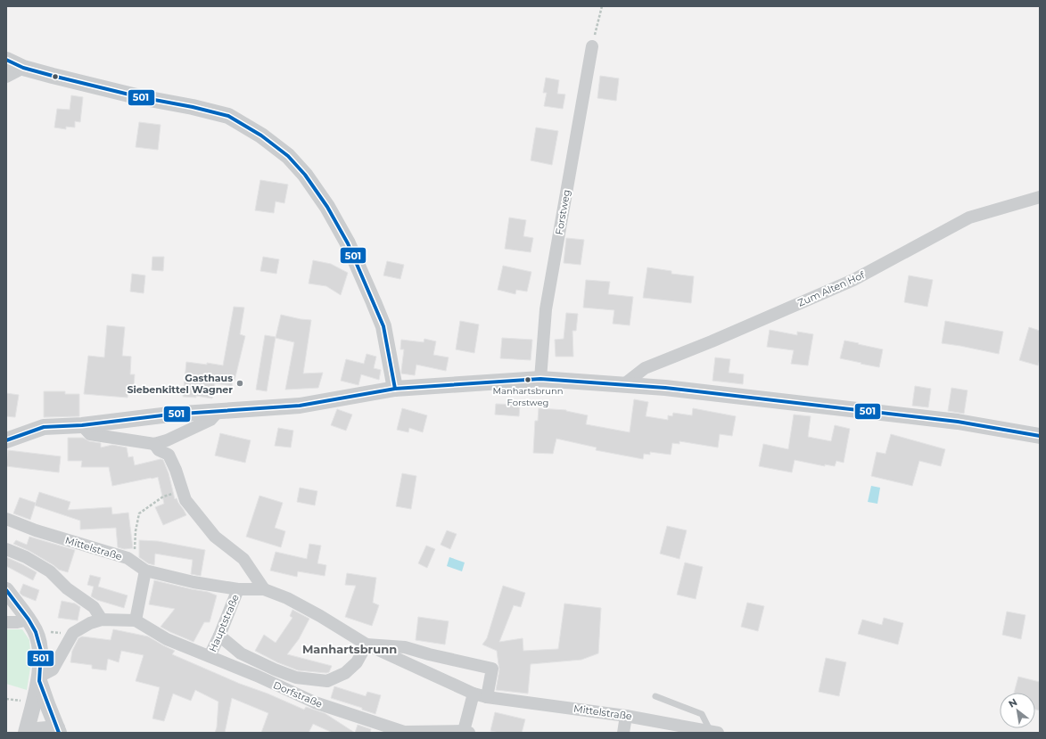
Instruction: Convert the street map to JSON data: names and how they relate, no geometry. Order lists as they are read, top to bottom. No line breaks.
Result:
{"streets":{"street":["Forstweg","Zum Alten Hof","Mittelstraße","Hauptstraße","Dorfstraße"]},"crossings":[["Mittelstraße","Hauptstraße"],["Mittelstraße","Dorfstraße"],["Hauptstraße","Dorfstraße"]],"districts":["Manhartsbrunn"],"places":["Manhartsbrunn Forstweg","Gasthaus Siebenkittel Wagner"],"lines":["transit line 501"],"north":"top left"}
